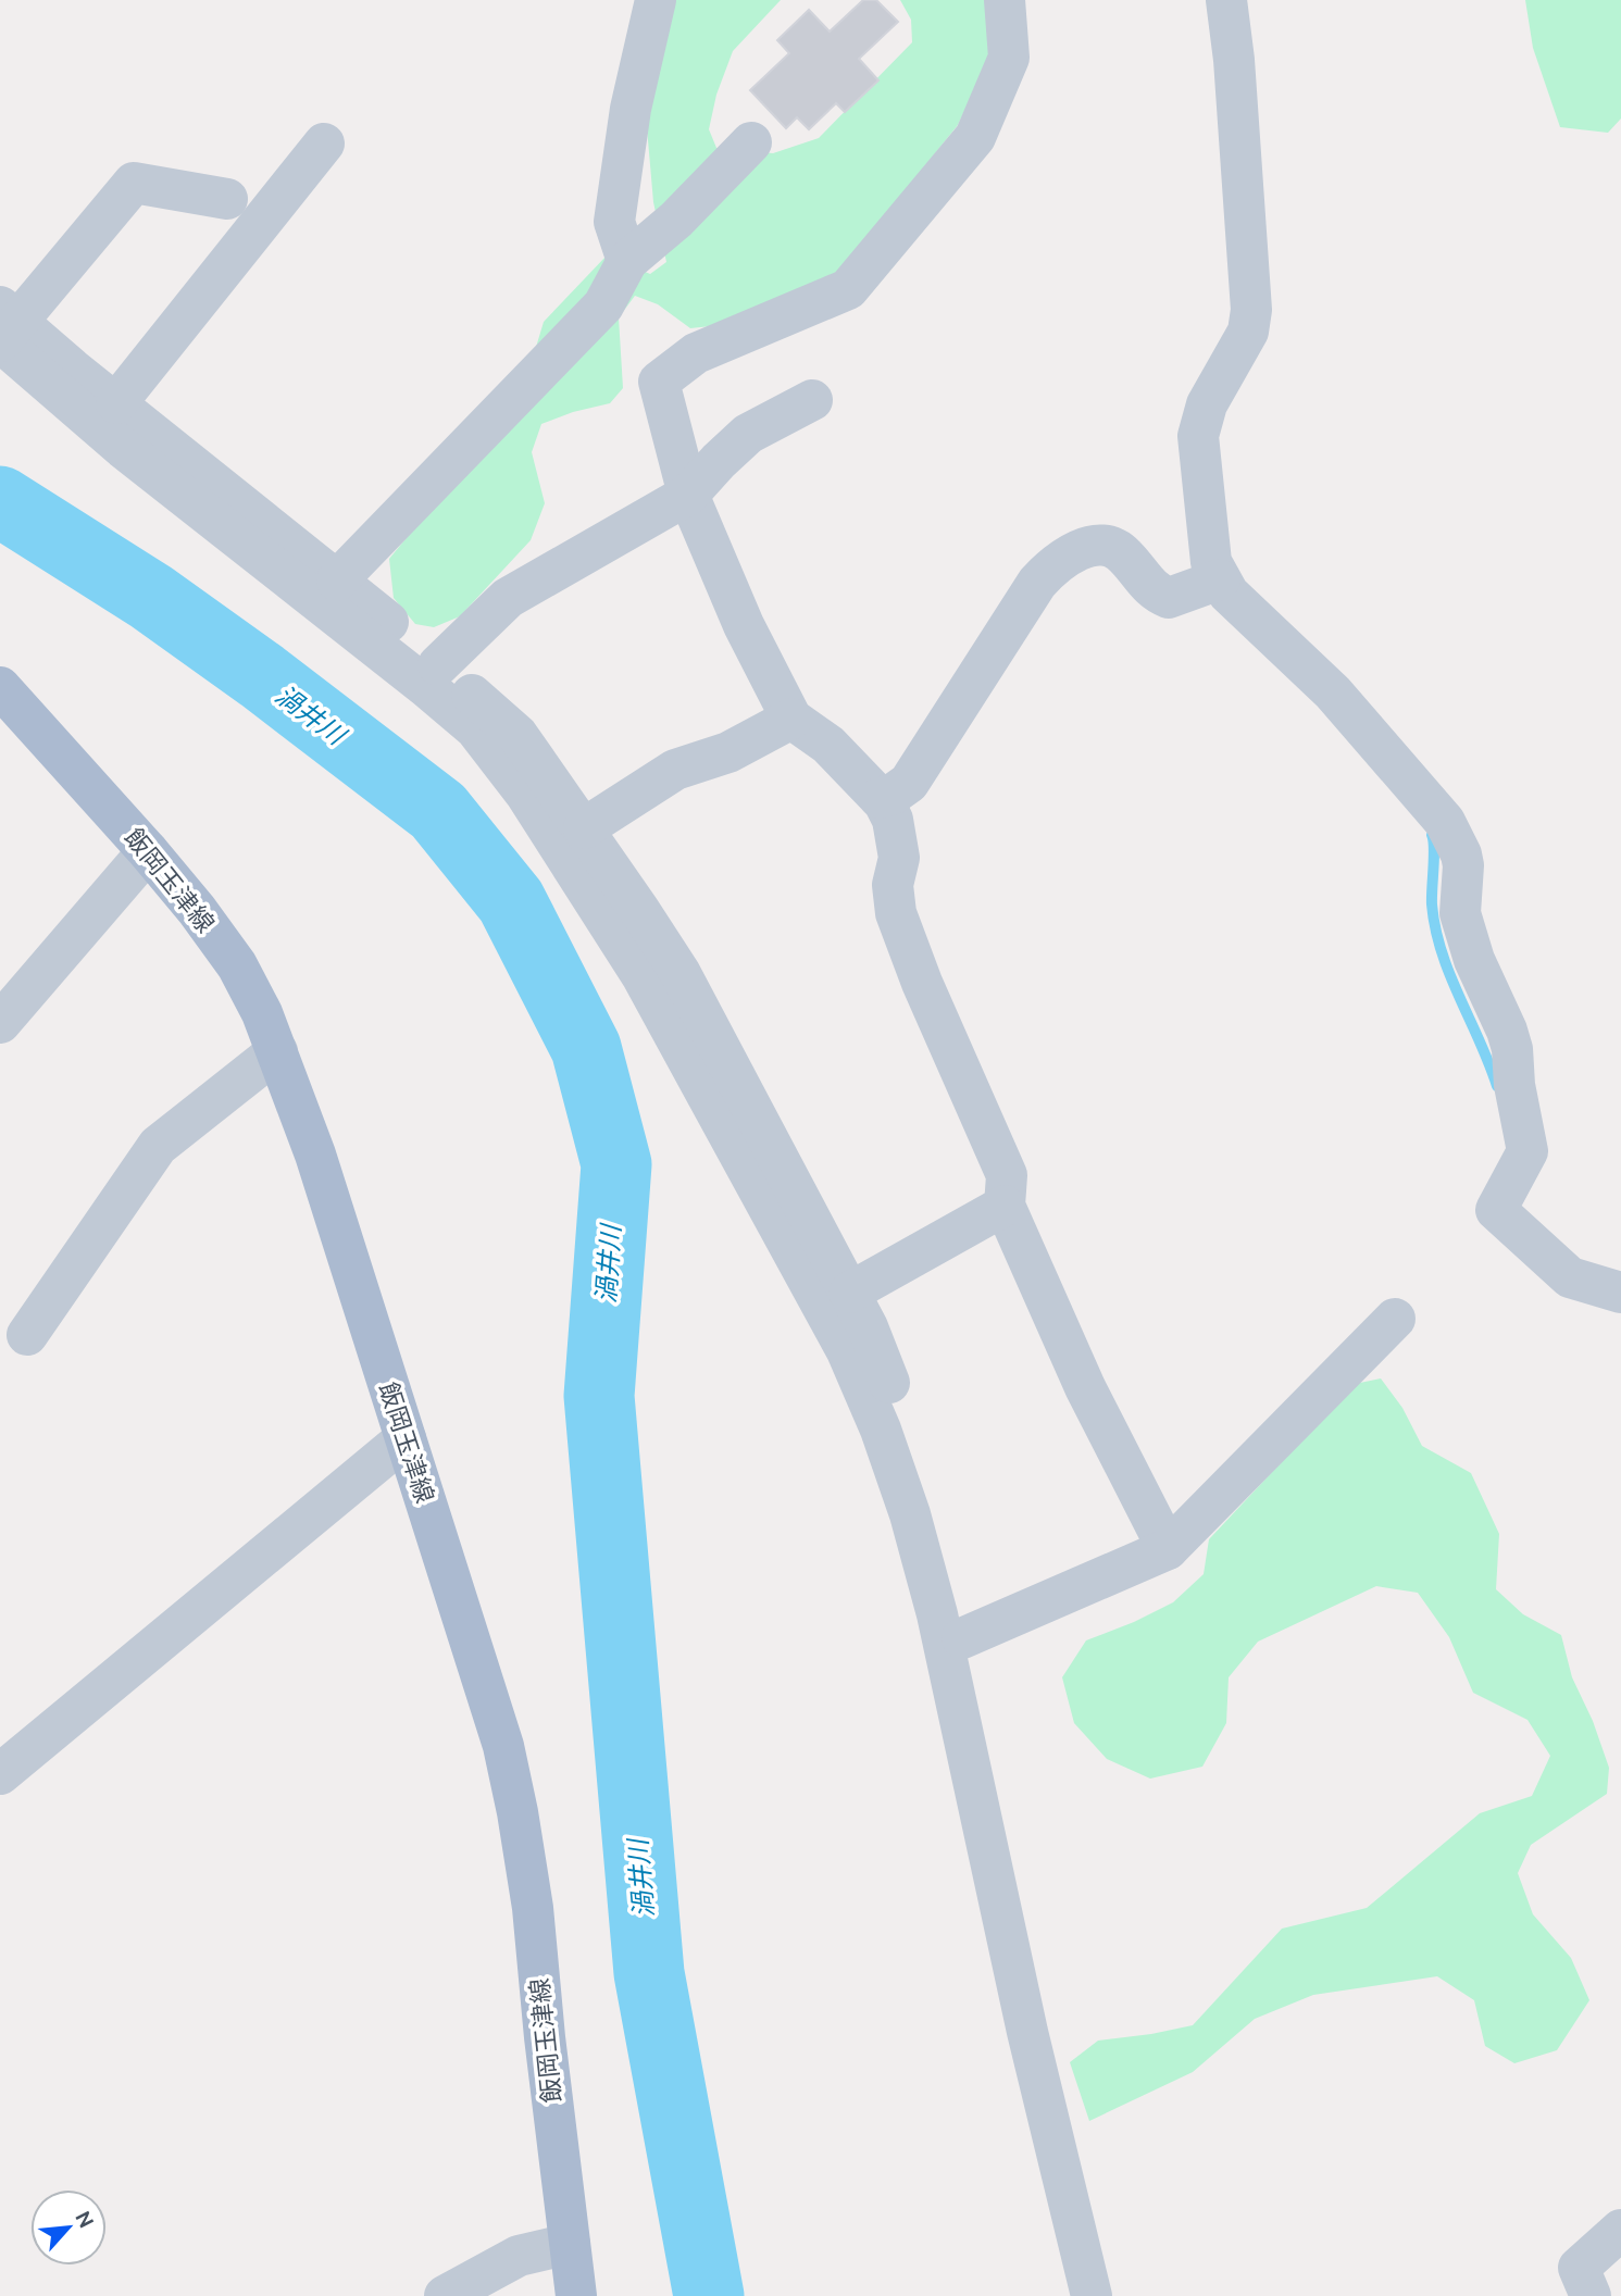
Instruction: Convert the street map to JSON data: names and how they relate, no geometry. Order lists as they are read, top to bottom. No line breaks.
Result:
{"streets":{"main road":["飯岡玉津線"]},"water":["渦井川"],"north":"top right"}
